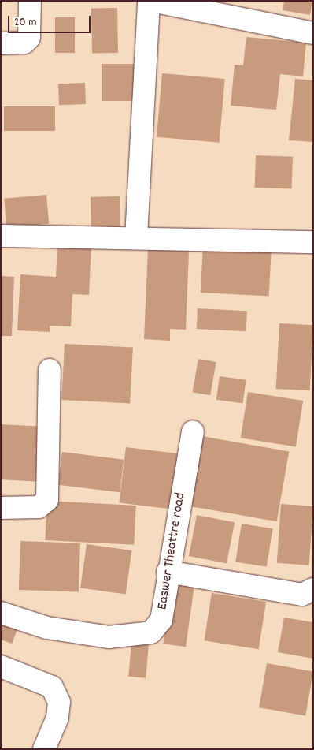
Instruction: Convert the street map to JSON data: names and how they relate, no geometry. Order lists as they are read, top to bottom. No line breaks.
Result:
{"streets":{"street":["Easwer Theattre road"]},"scale_bar":"20 m"}
